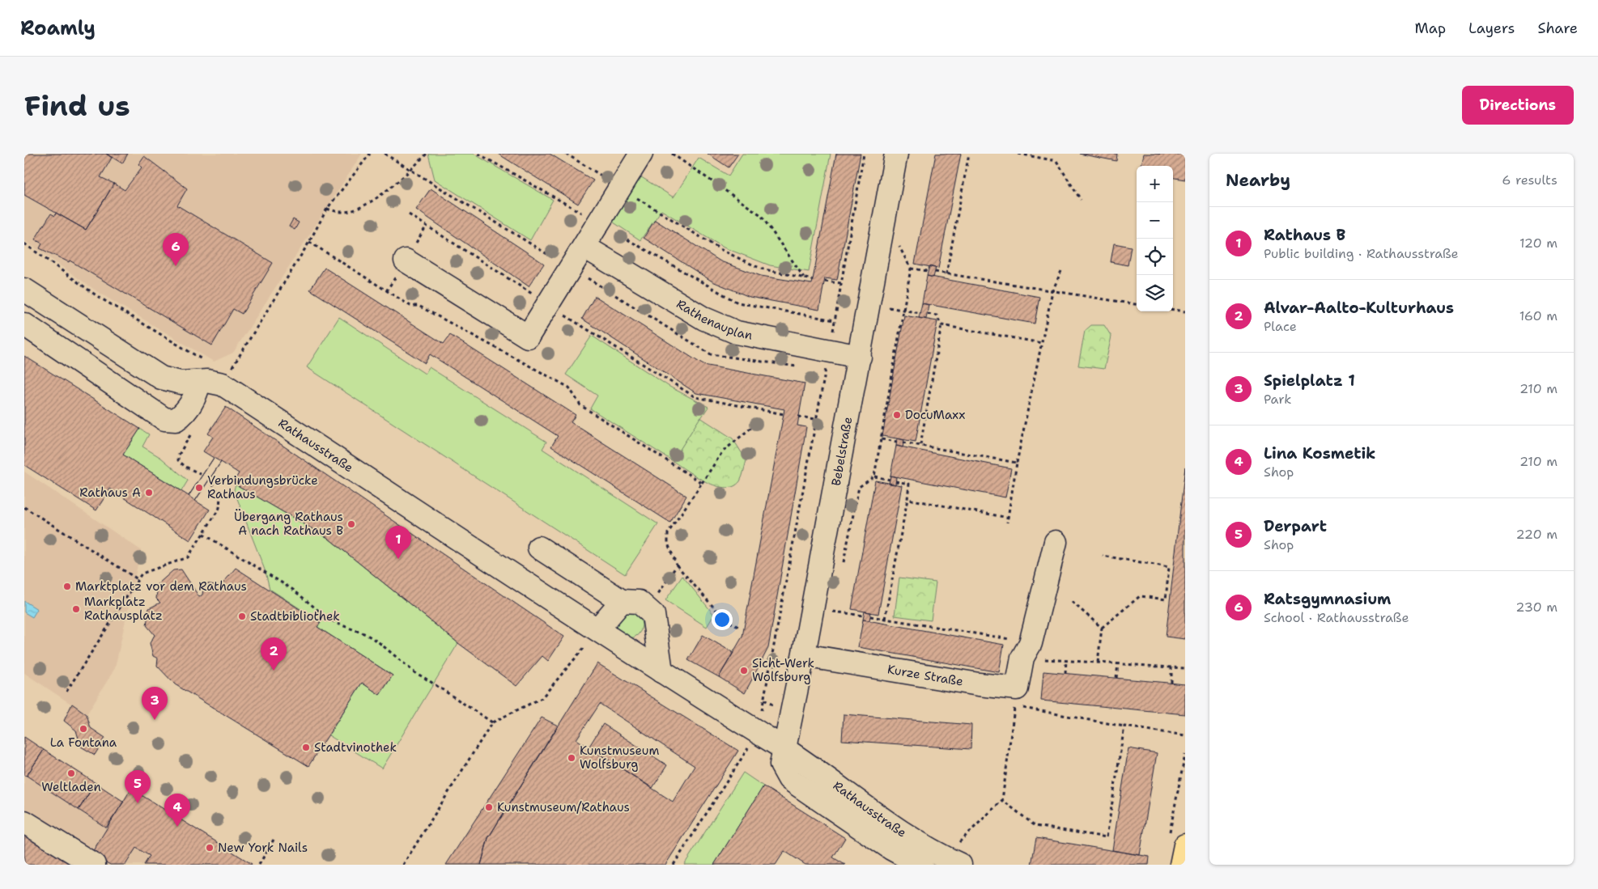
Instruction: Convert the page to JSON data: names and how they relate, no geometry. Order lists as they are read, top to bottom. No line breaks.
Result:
{"streets":{"street":["Rathenauplan","Rathausstraße","Bebelstraße","Kurze Straße"]},"crossings":[["Rathenauplan","Bebelstraße"],["Rathausstraße","Bebelstraße"],["Bebelstraße","Kurze Straße"]],"places":["DocuMaxx","Verbindungsbrücke Rathaus","Rathaus A","Übergang Rathaus A nach Rathaus B","Marktplatz vor dem Rathaus","Markplatz Rathausplatz","Stadtbibliothek","Sicht-Werk Wolfsburg","La Fontana","Stadtvinothek","Kunstmuseum Wolfsburg","Weltladen","Kunstmuseum/Rathaus","New York Nails"],"page":{"header":"Roamly","nav":["Map","Layers","Share"],"buttons":"Directions","title":"Find us","heading":["Nearby","6 results"],"map_buttons":["+","−"],"list":[{"mark":"1","name":"Rathaus B","note":"Public building · Rathausstraße","value":"120 m"},{"mark":"2","name":"Alvar-Aalto-Kulturhaus","note":"Place","value":"160 m"},{"mark":"3","name":"Spielplatz 1","note":"Park","value":"210 m"},{"mark":"4","name":"Lina Kosmetik","note":"Shop","value":"210 m"},{"mark":"5","name":"Derpart","note":"Shop","value":"220 m"},{"mark":"6","name":"Ratsgymnasium","note":"School · Rathausstraße","value":"230 m"}],"pins":["6","1","2","3","5","4"]}}
